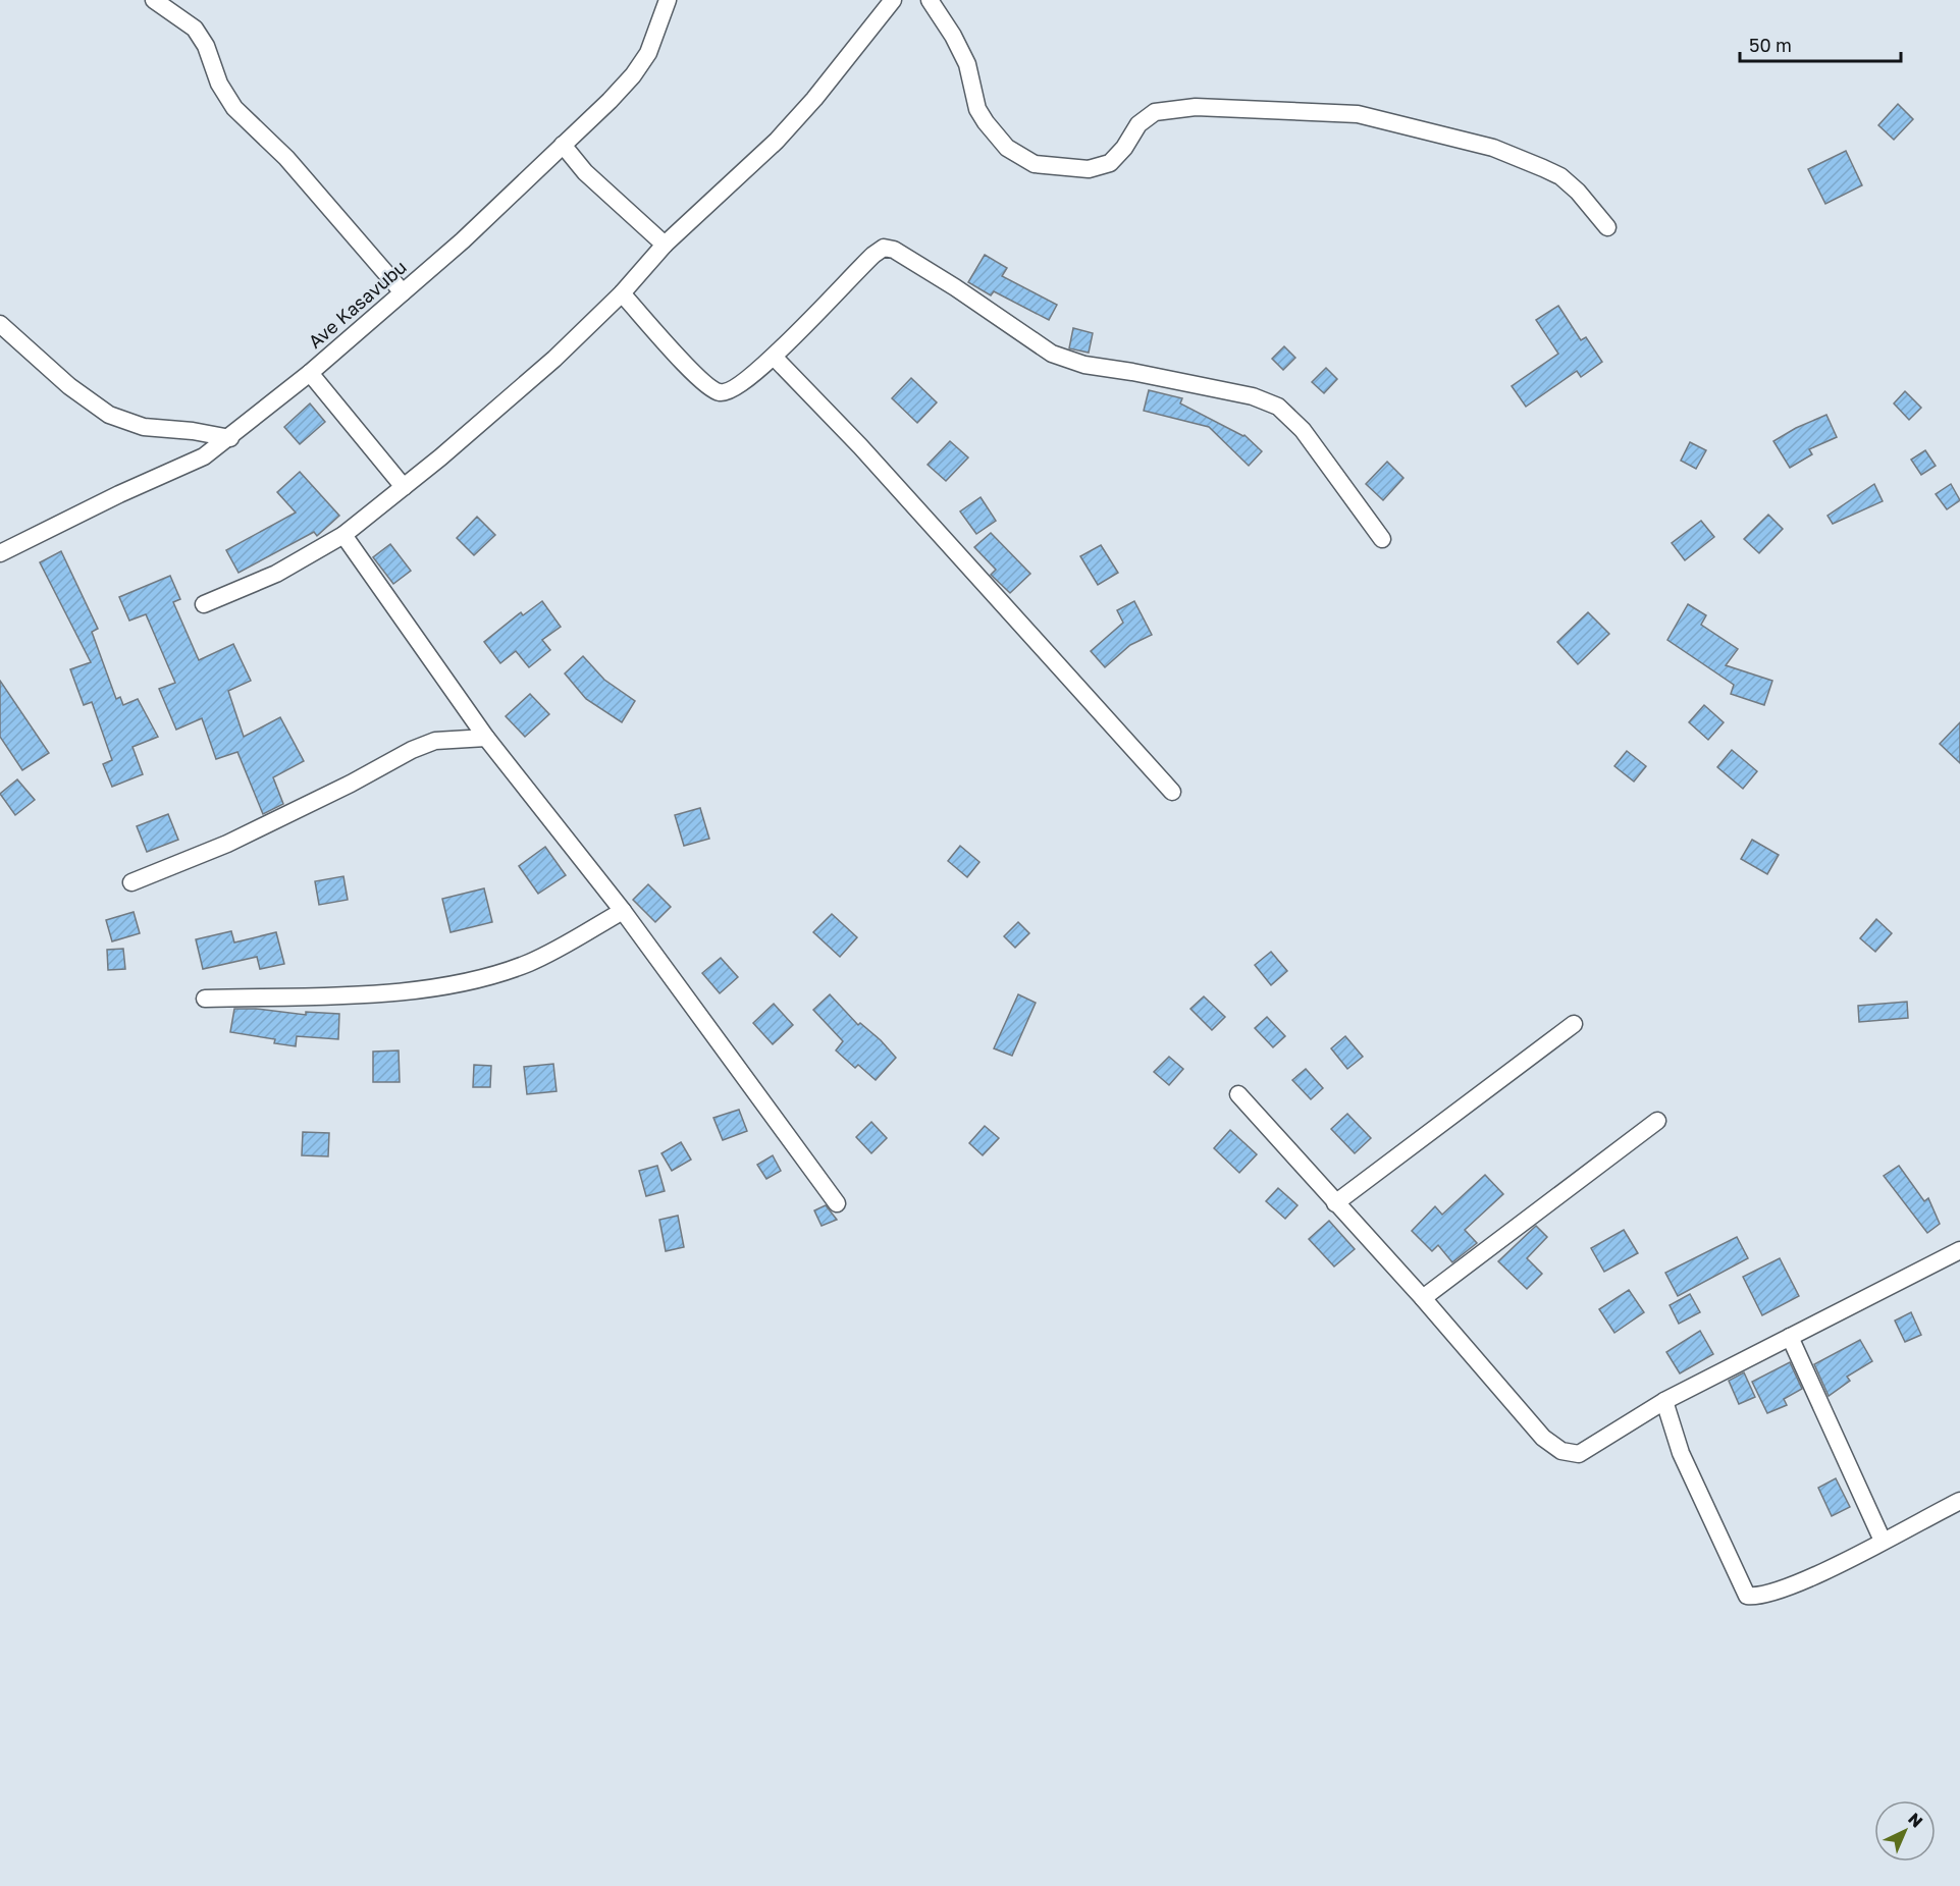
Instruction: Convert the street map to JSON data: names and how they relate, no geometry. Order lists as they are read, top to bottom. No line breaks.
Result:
{"streets":{"street":["Ave Kasavubu"]},"scale_bar":"50 m","north":"top right"}
